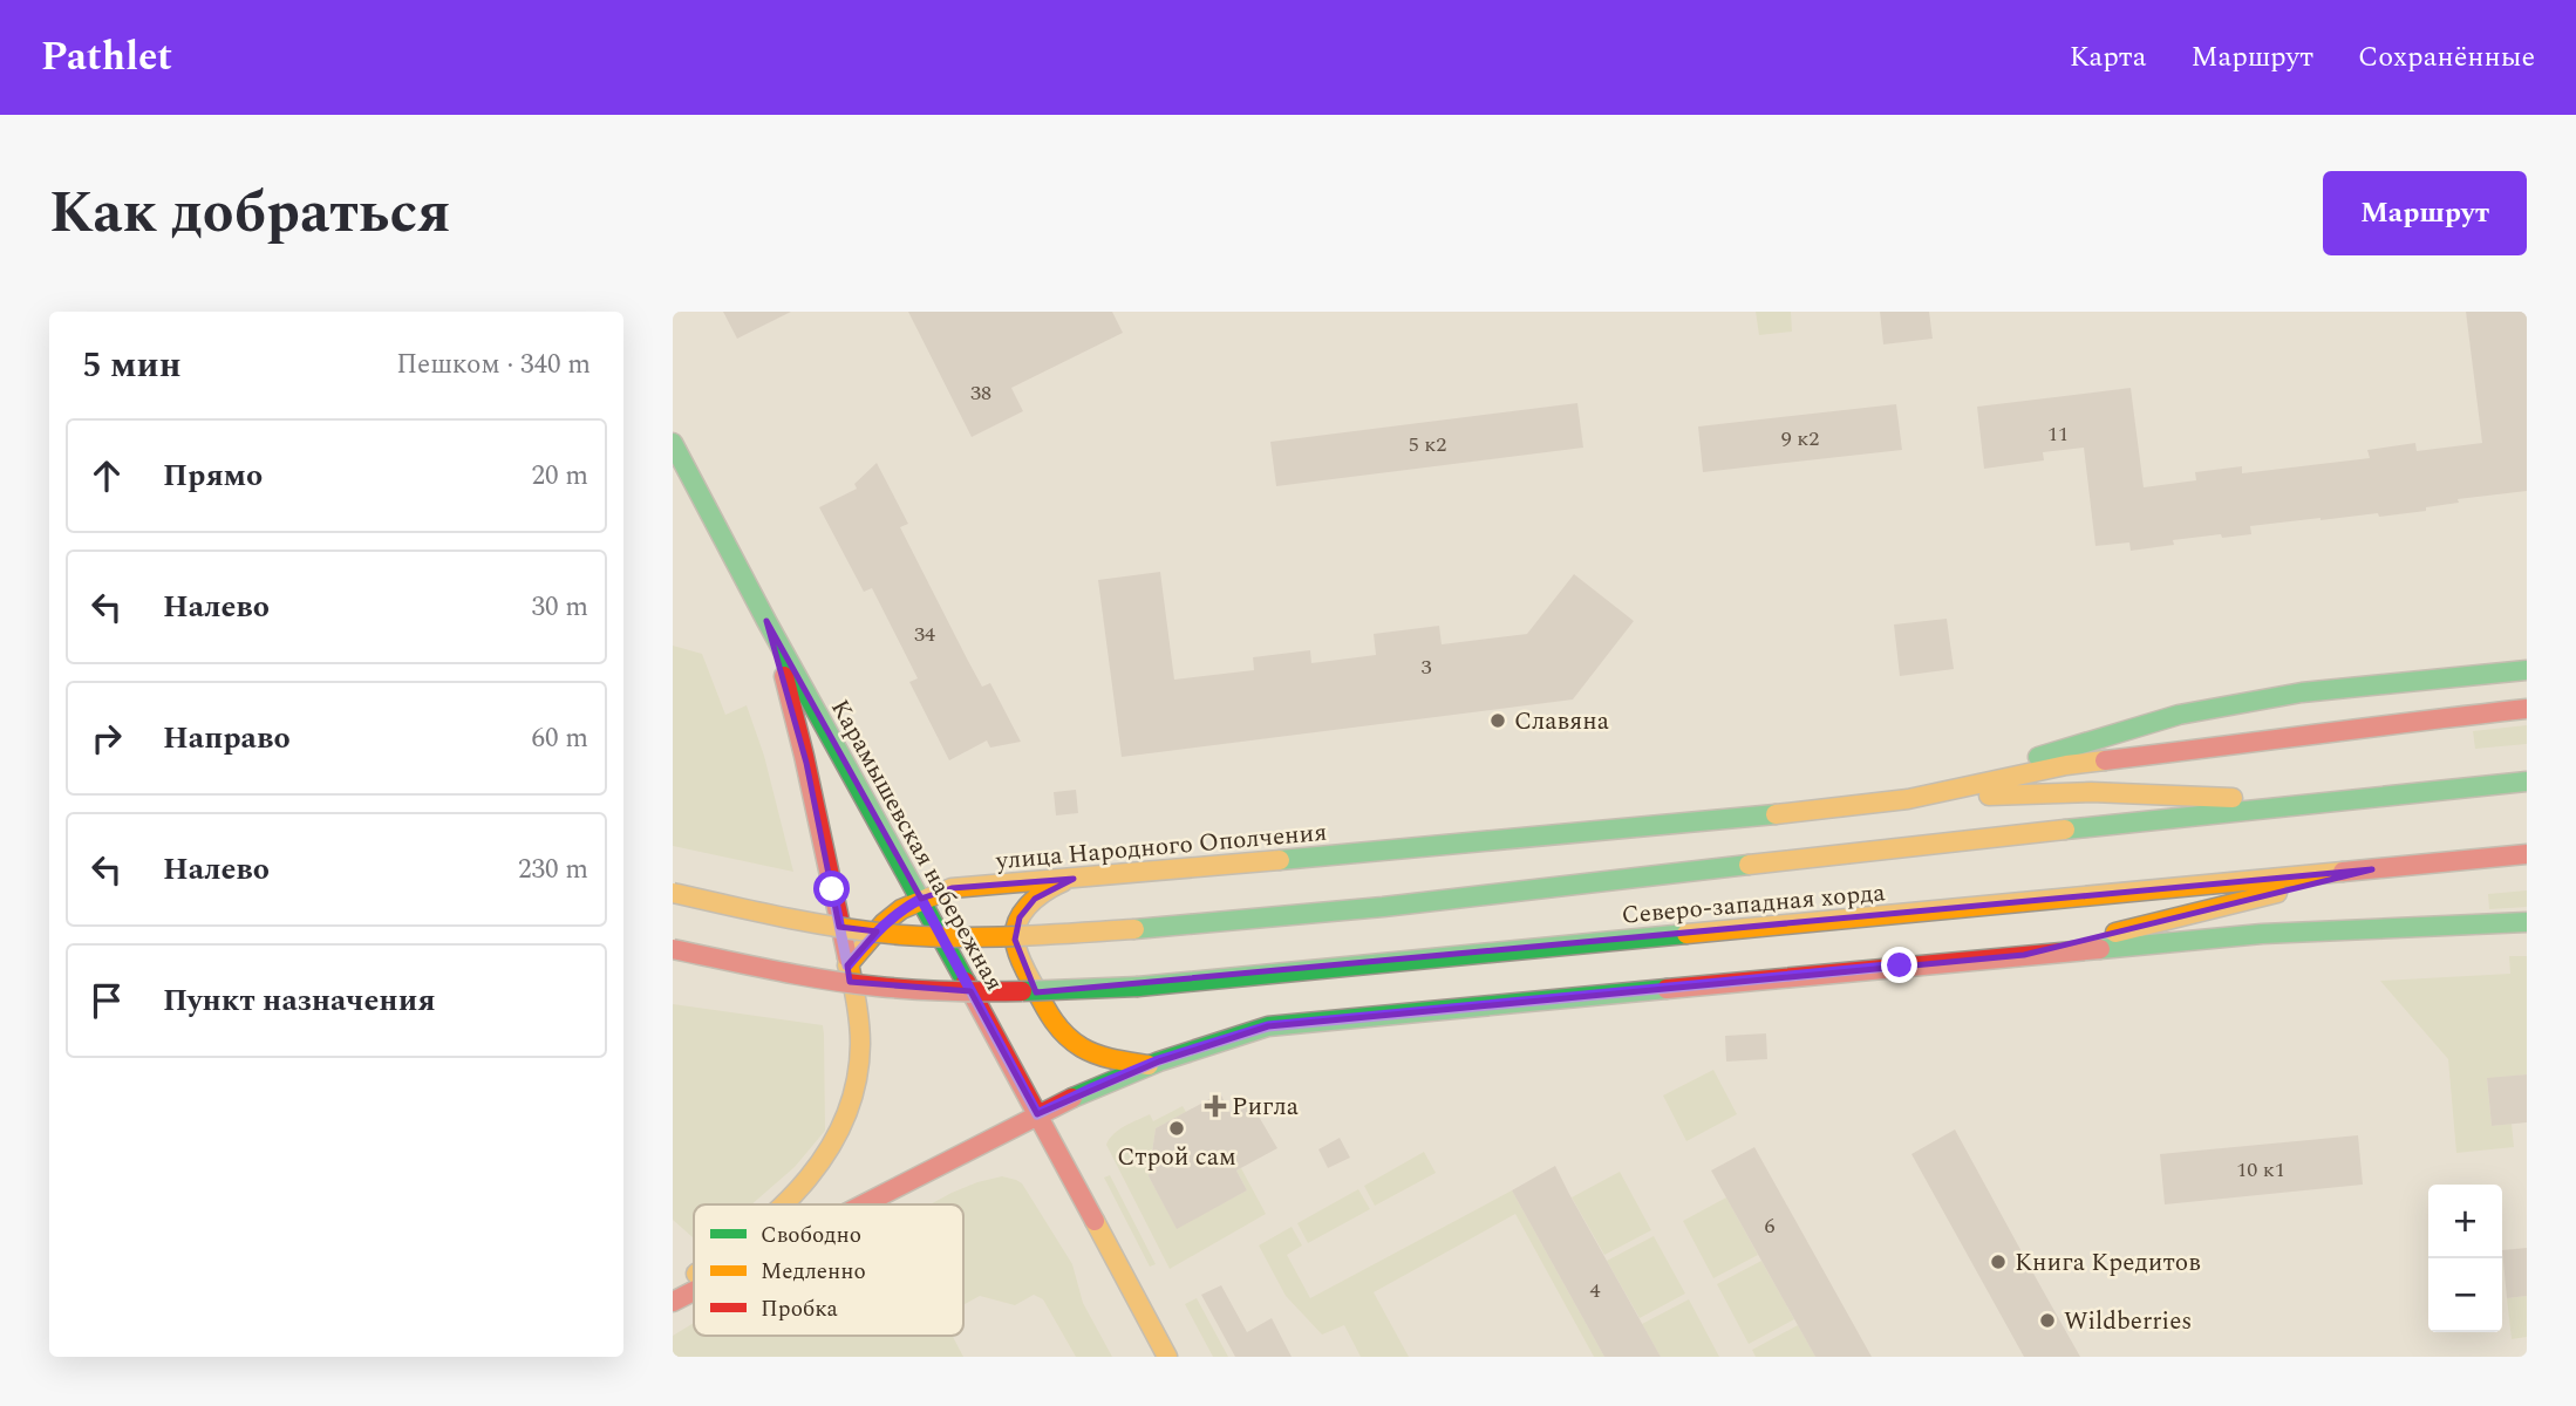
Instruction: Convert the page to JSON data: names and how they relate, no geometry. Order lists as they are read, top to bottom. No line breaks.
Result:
{"streets":{"main road":["Карамышевская набережная","улица Народного Ополчения","Северо-западная хорда"]},"crossings":[["Карамышевская набережная","улица Народного Ополчения"]],"places":{"other":["Славяна","Строй сам","Книга Кредитов","Wildberries"],"health":["Ригла"]},"house_numbers":["38","11","9 к2","5 к2","34","3","10 к1","6","4"],"legend":["Свободно","Медленно","Пробка"],"page":{"header":"Pathlet","nav":["Карта","Маршрут","Сохранённые"],"title":"Как добраться","buttons":"Маршрут","heading":["5 мин","Пешком · 340 m"],"list":[["Прямо","20 m"],["Налево","30 m"],["Направо","60 m"],["Налево","230 m"],"Пункт назначения"],"map_buttons":["+","−"]}}
